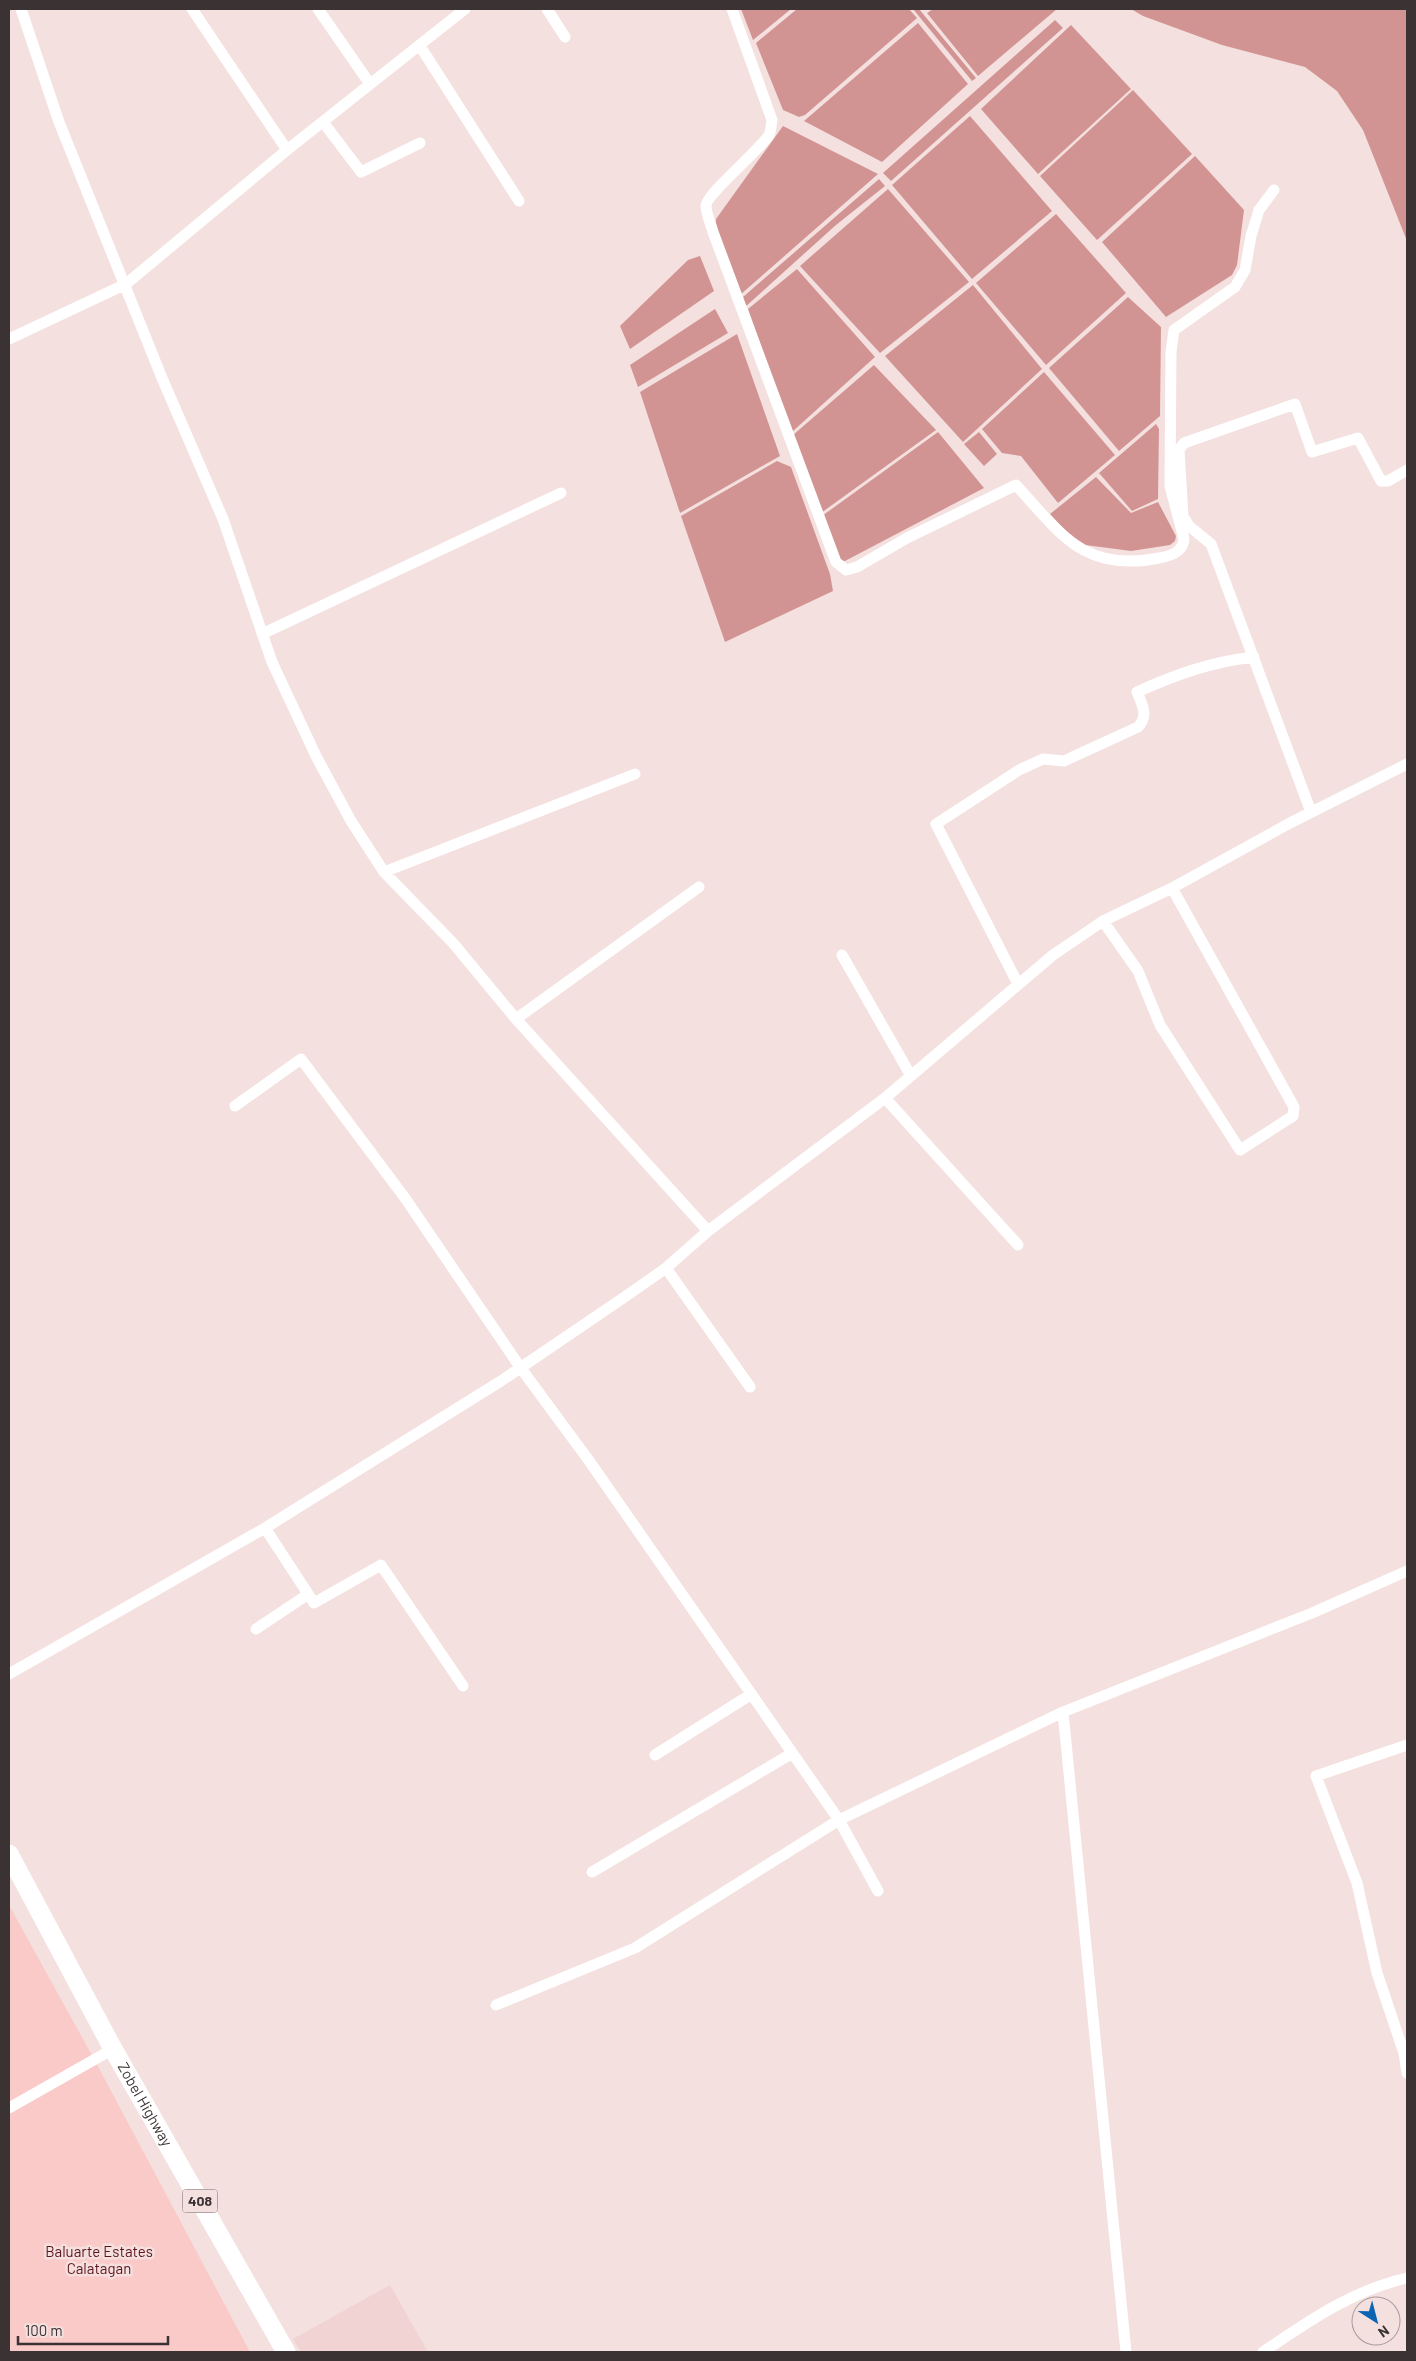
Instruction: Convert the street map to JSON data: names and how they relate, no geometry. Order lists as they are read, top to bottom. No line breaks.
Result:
{"streets":{"main road":["Zobel Highway","408"]},"parks":["Baluarte Estates Calatagan"],"scale_bar":"100 m","north":"bottom right"}
